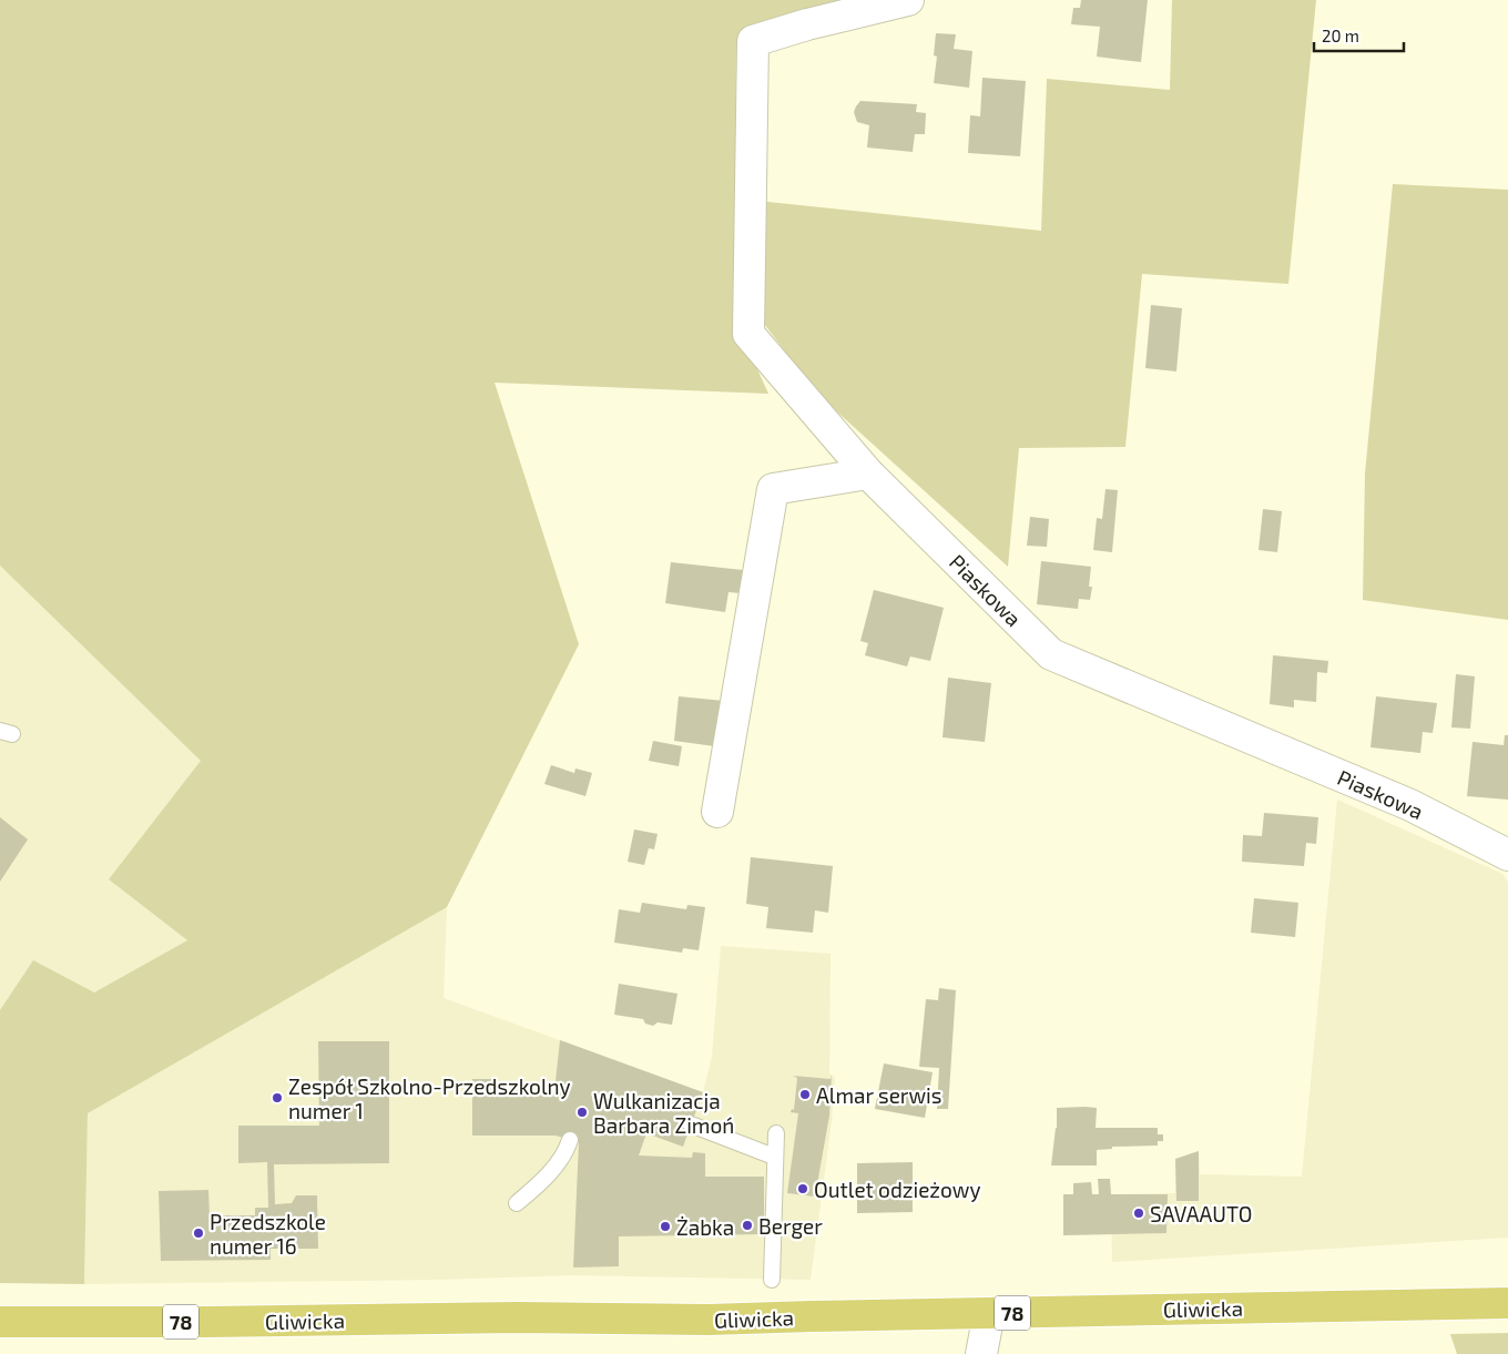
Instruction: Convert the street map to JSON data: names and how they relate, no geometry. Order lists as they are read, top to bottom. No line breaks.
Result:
{"streets":{"main road":["Gliwicka","78"],"street":["Piaskowa"]},"places":["Almar serwis","Zespół Szkolno-Przedszkolny numer 1","Wulkanizacja Barbara Zimoń","Outlet odzieżowy","SAVAAUTO","Berger","Żabka","Przedszkole numer 16"],"scale_bar":"20 m"}
